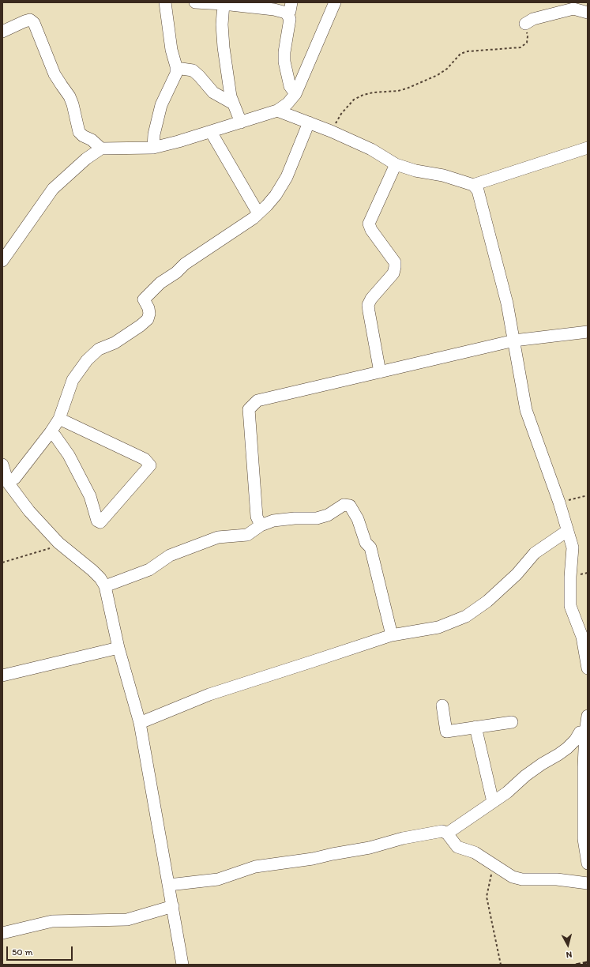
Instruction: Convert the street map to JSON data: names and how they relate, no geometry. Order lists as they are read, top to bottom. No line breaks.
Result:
{"scale_bar":"50 m","north":"bottom"}
